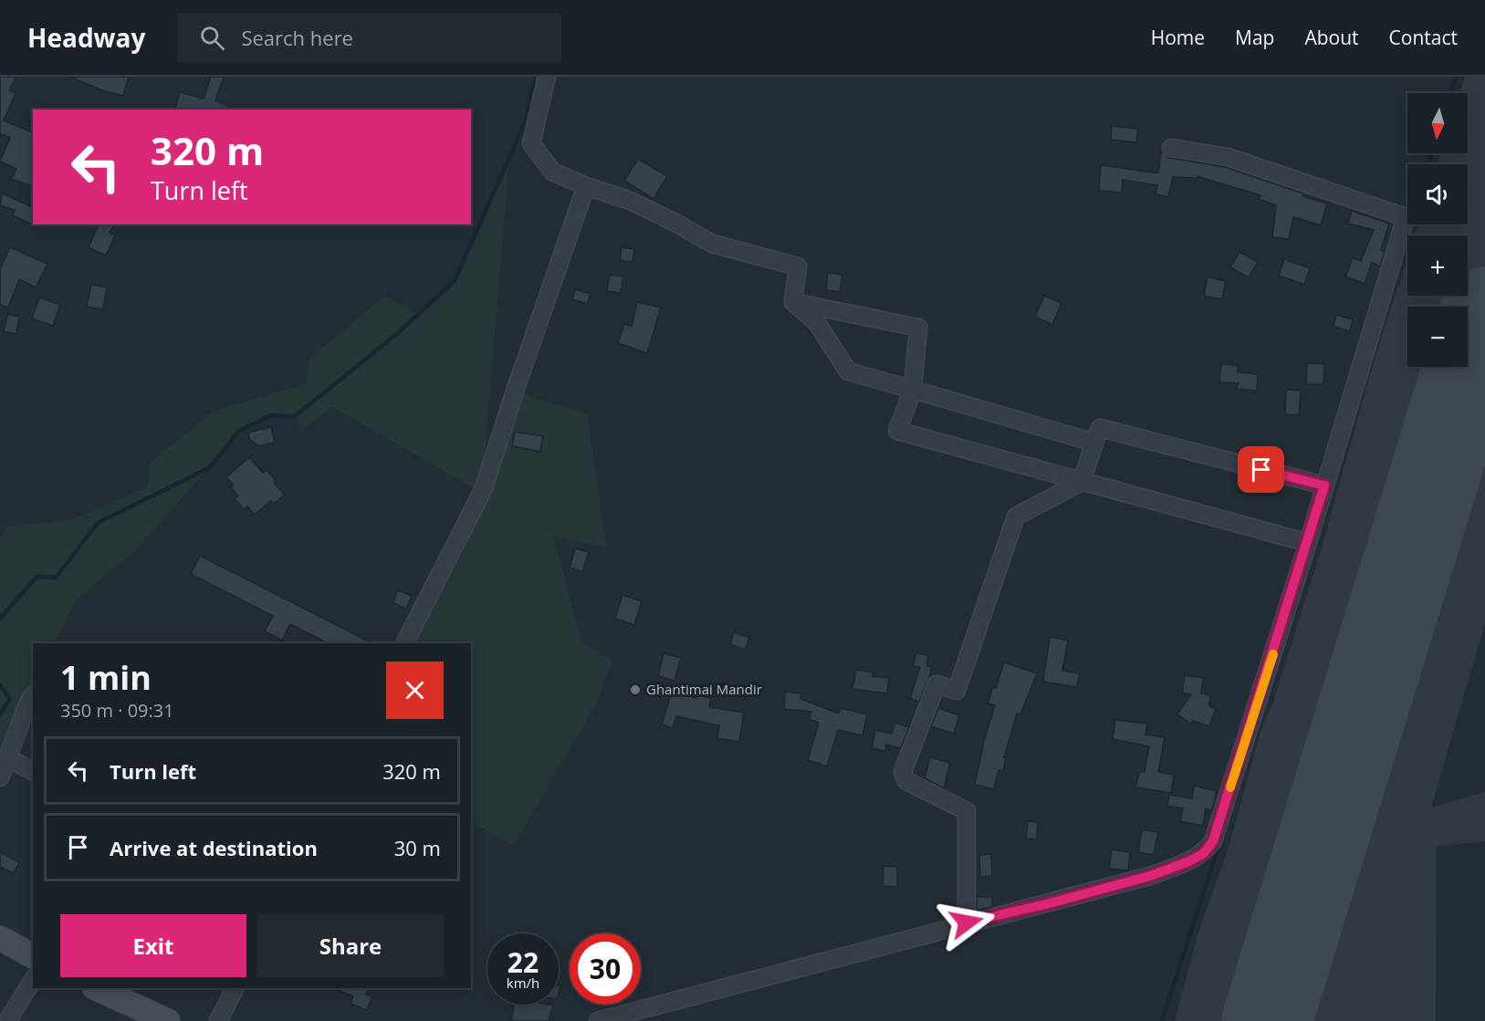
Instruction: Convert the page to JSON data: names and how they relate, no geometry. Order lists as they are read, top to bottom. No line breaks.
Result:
{"places":["Ghantimai Mandir"],"north":"bottom","page":{"header":"Headway","search":"Search here","nav":["Home","Map","About","Contact"],"map_buttons":["+","−"],"turn":["320 m","Turn left"],"heading":["1 min","350 m · 09:31"],"list":[{"name":"Turn left","value":"320 m"},{"name":"Arrive at destination","value":"30 m"}],"buttons":["Exit","Share"],"speed":"22 km/h","limit":"30"}}
